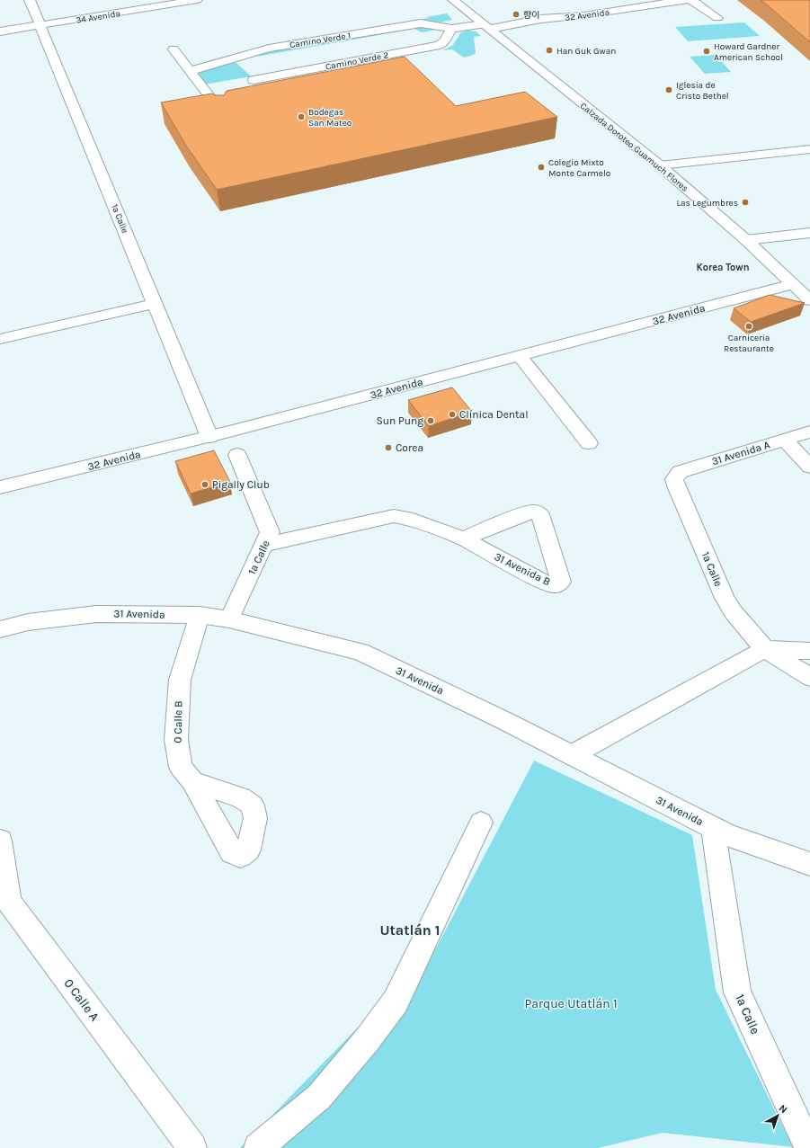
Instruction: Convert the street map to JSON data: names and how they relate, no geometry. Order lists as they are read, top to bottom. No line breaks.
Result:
{"streets":{"street":["32 Avenida","34 Avenida","Camino Verde 1","Camino Verde 2","Calzada Doroteo Guamuch Flores","1a Calle","31 Avenida A","31 Avenida B","31 Avenida","0 Calle B","0 Calle A"]},"crossings":[["32 Avenida","Camino Verde 1"],["32 Avenida","Camino Verde 2"],["32 Avenida","Calzada Doroteo Guamuch Flores"],["32 Avenida","1a Calle"],["34 Avenida","1a Calle"],["Camino Verde 1","Camino Verde 2"],["1a Calle","31 Avenida A"],["1a Calle","31 Avenida B"],["1a Calle","31 Avenida"],["31 Avenida","0 Calle B"]],"districts":["Korea Town","Utatlán 1"],"parks":["Parque Utatlán 1"],"places":["향이","Han Guk Gwan","Howard Gardner American School","Iglesia de Cristo Bethel","Bodegas San Mateo","Colegio Mixto Monte Carmelo","Las Legumbres","Carniceria Restaurante","Clínica Dental","Sun Pung","Corea","Pigally Club"],"north":"top right"}
